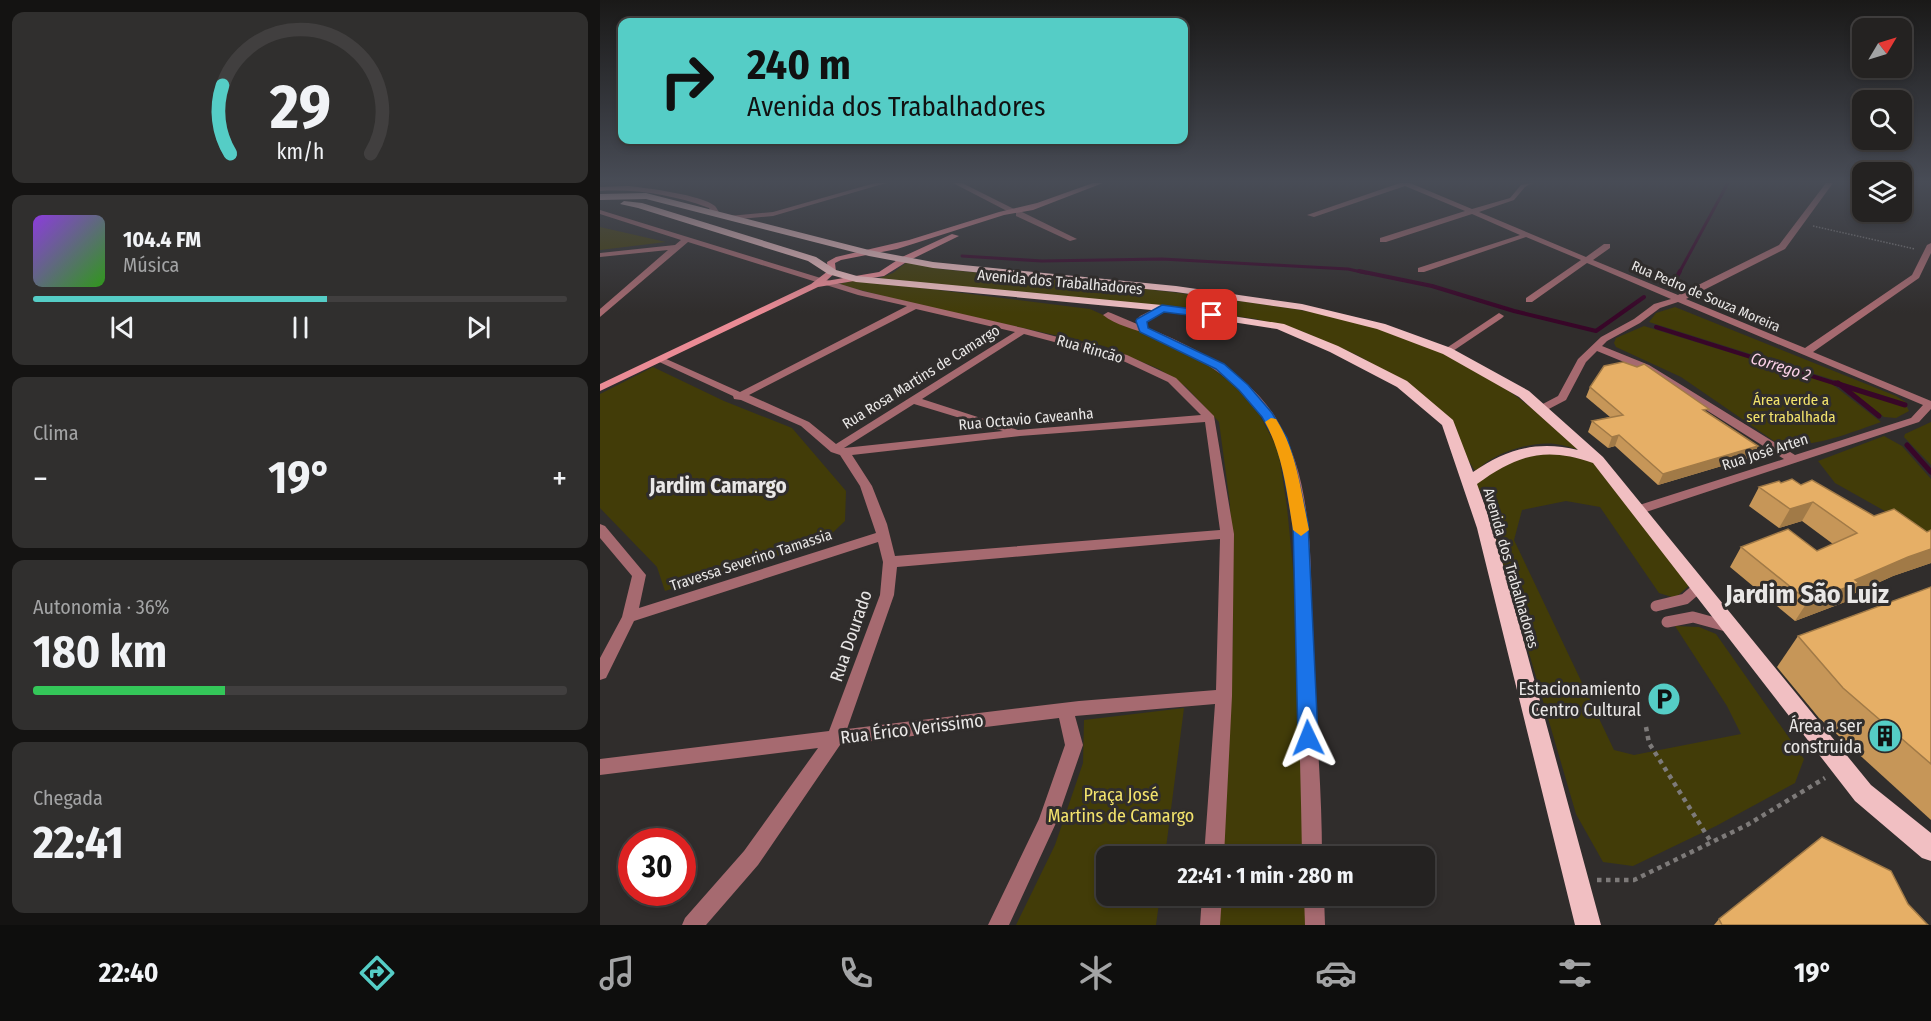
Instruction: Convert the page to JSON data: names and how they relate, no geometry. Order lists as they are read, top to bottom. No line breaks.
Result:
{"streets":{"main road":["Avenida dos Trabalhadores"],"street":["Rua Pedro de Souza Moreira","Rua Rincão","Rua Rosa Martins de Camargo","Rua Octavio Caveanha","Rua José Arten","Travessa Severino Tamassia","Rua Dourado","Rua Érico Verissimo"]},"crossings":[["Avenida dos Trabalhadores","Rua Rincão"],["Avenida dos Trabalhadores","Rua José Arten"],["Rua Pedro de Souza Moreira","Rua José Arten"],["Rua Rincão","Rua Rosa Martins de Camargo"],["Rua Rincão","Rua Octavio Caveanha"],["Rua Rosa Martins de Camargo","Rua Octavio Caveanha"],["Rua Rosa Martins de Camargo","Rua Dourado"],["Rua Octavio Caveanha","Rua Dourado"],["Travessa Severino Tamassia","Rua Dourado"],["Rua Dourado","Rua Érico Verissimo"]],"districts":["Jardim Camargo","Jardim São Luiz"],"water":["Corrego 2"],"parks":["Área verde a ser trabalhada","Praça José Martins de Camargo"],"places":{"parking":["Estacionamiento Centro Cultural"],"building":["Área a ser construida"]},"north":"top right","page":{"turn":["240 m","Avenida dos Trabalhadores"],"song":["104.4 FM","Música"],"tile":["Clima",["Autonomia · 36%","180 km"],["Chegada","22:41"]],"heat":["−","19°","+"],"limit":"30","trip":"22:41 · 1 min · 280 m","tabs":["22:40","19°"],"gauge":["29","km/h"]}}
